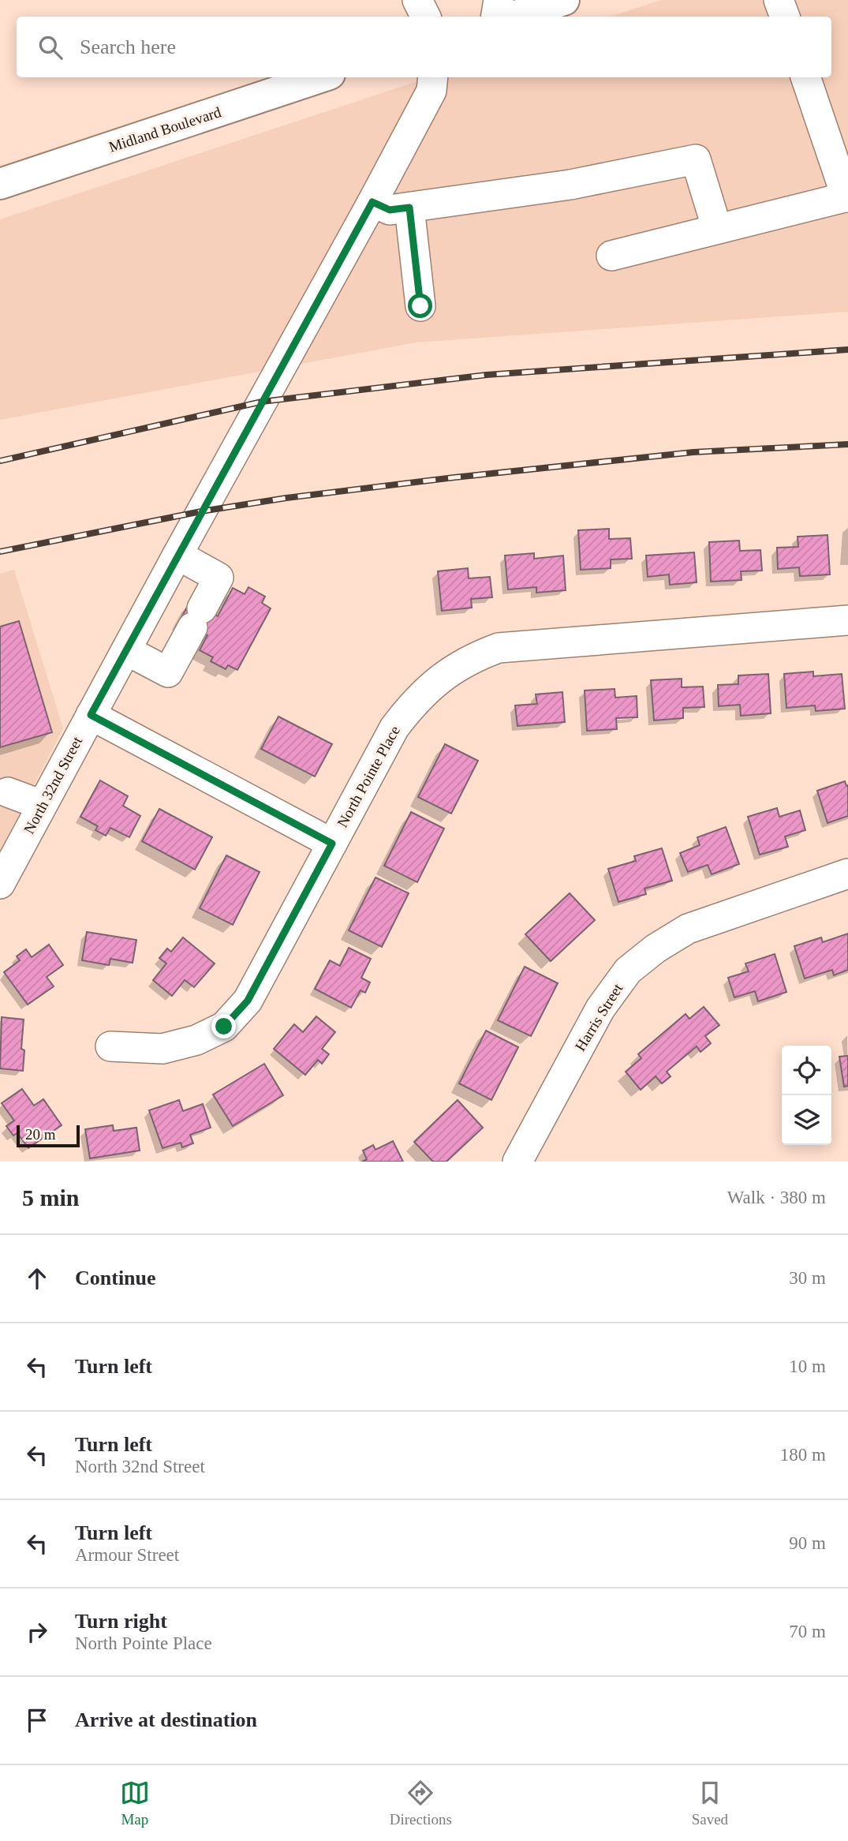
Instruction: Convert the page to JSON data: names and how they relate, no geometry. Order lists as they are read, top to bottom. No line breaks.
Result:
{"streets":{"main road":["Midland Boulevard"],"street":["North Pointe Place","North 32nd Street","Harris Street"]},"scale_bar":"20 m","page":{"search":"Search here","scale":"20 m","heading":["5 min","Walk · 380 m"],"list":[["Continue","30 m"],["Turn left","10 m"],["Turn left","North 32nd Street","180 m"],["Turn left","Armour Street","90 m"],["Turn right","North Pointe Place","70 m"],"Arrive at destination"],"nav":["Map","Directions","Saved"]}}
